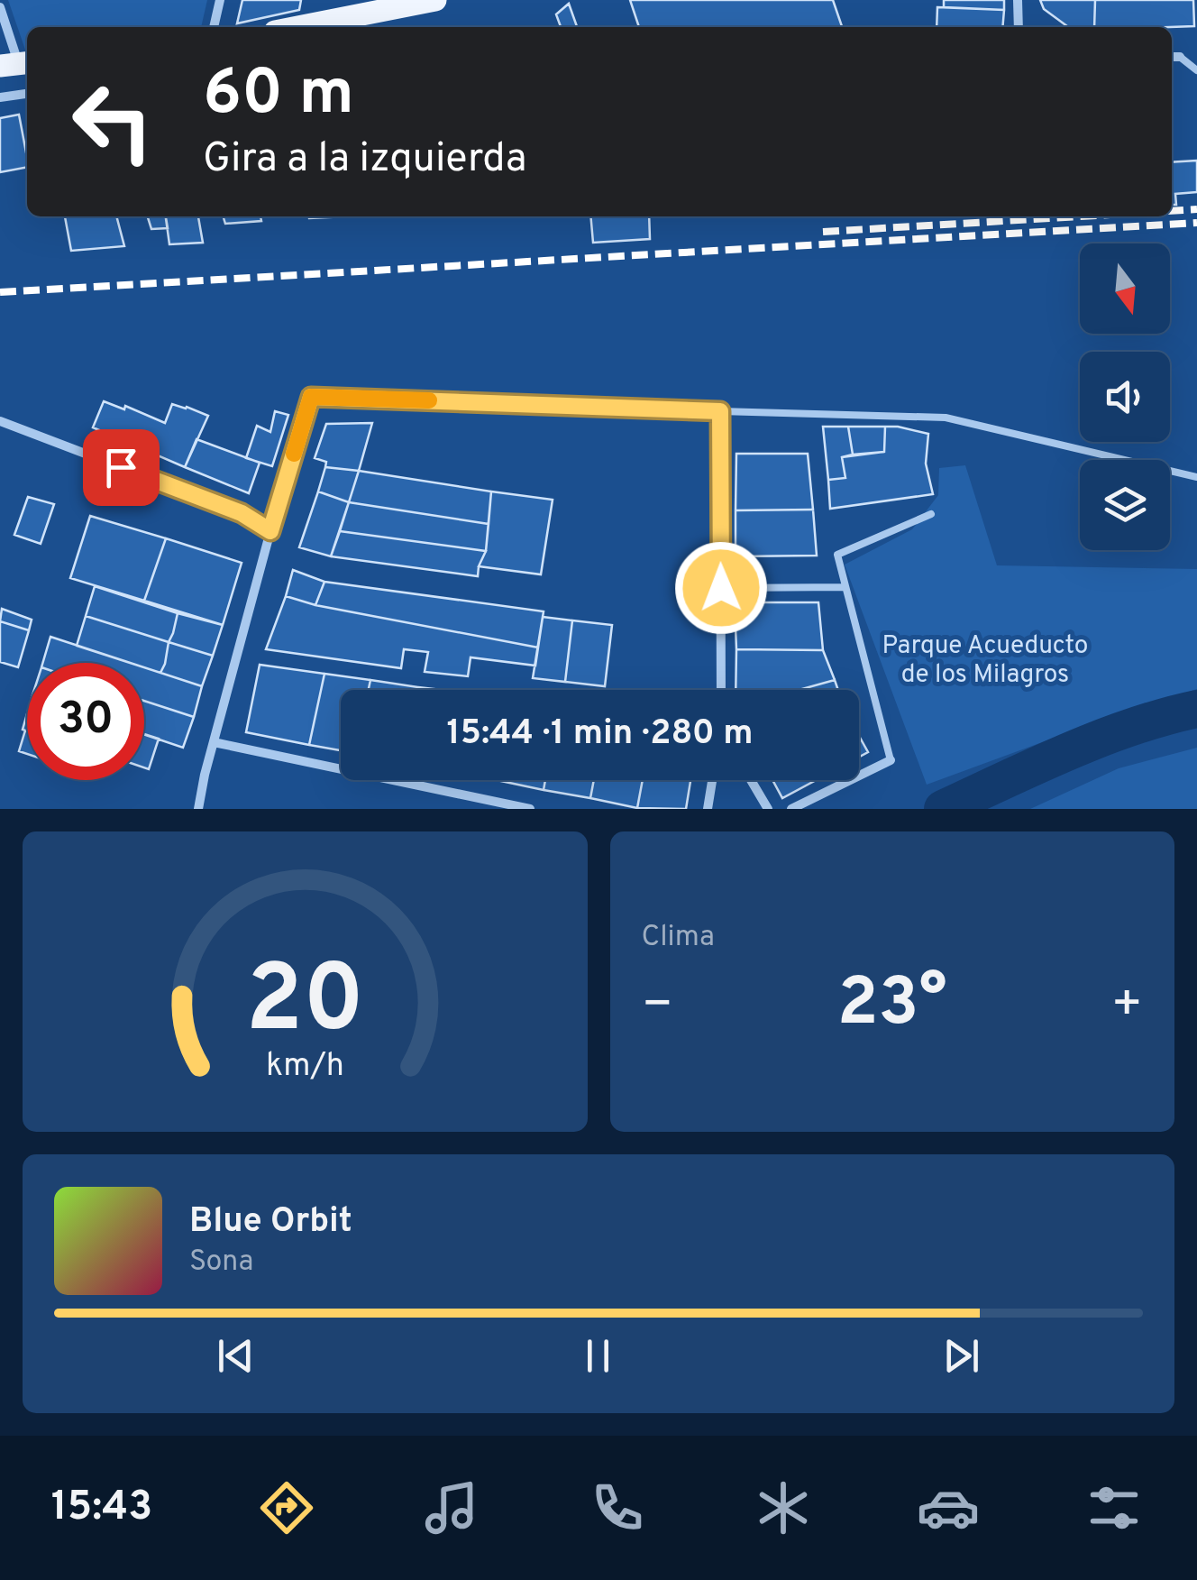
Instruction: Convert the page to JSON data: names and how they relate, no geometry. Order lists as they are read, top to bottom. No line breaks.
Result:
{"parks":["Parque Acueducto de los Milagros"],"north":"bottom","page":{"turn":["60 m","Gira a la izquierda"],"limit":"30","trip":"15:44 · 1 min · 280 m","tile":"Clima","heat":["−","23°","+"],"song":["Blue Orbit","Sona"],"tabs":"15:43","gauge":["20","km/h"]}}
